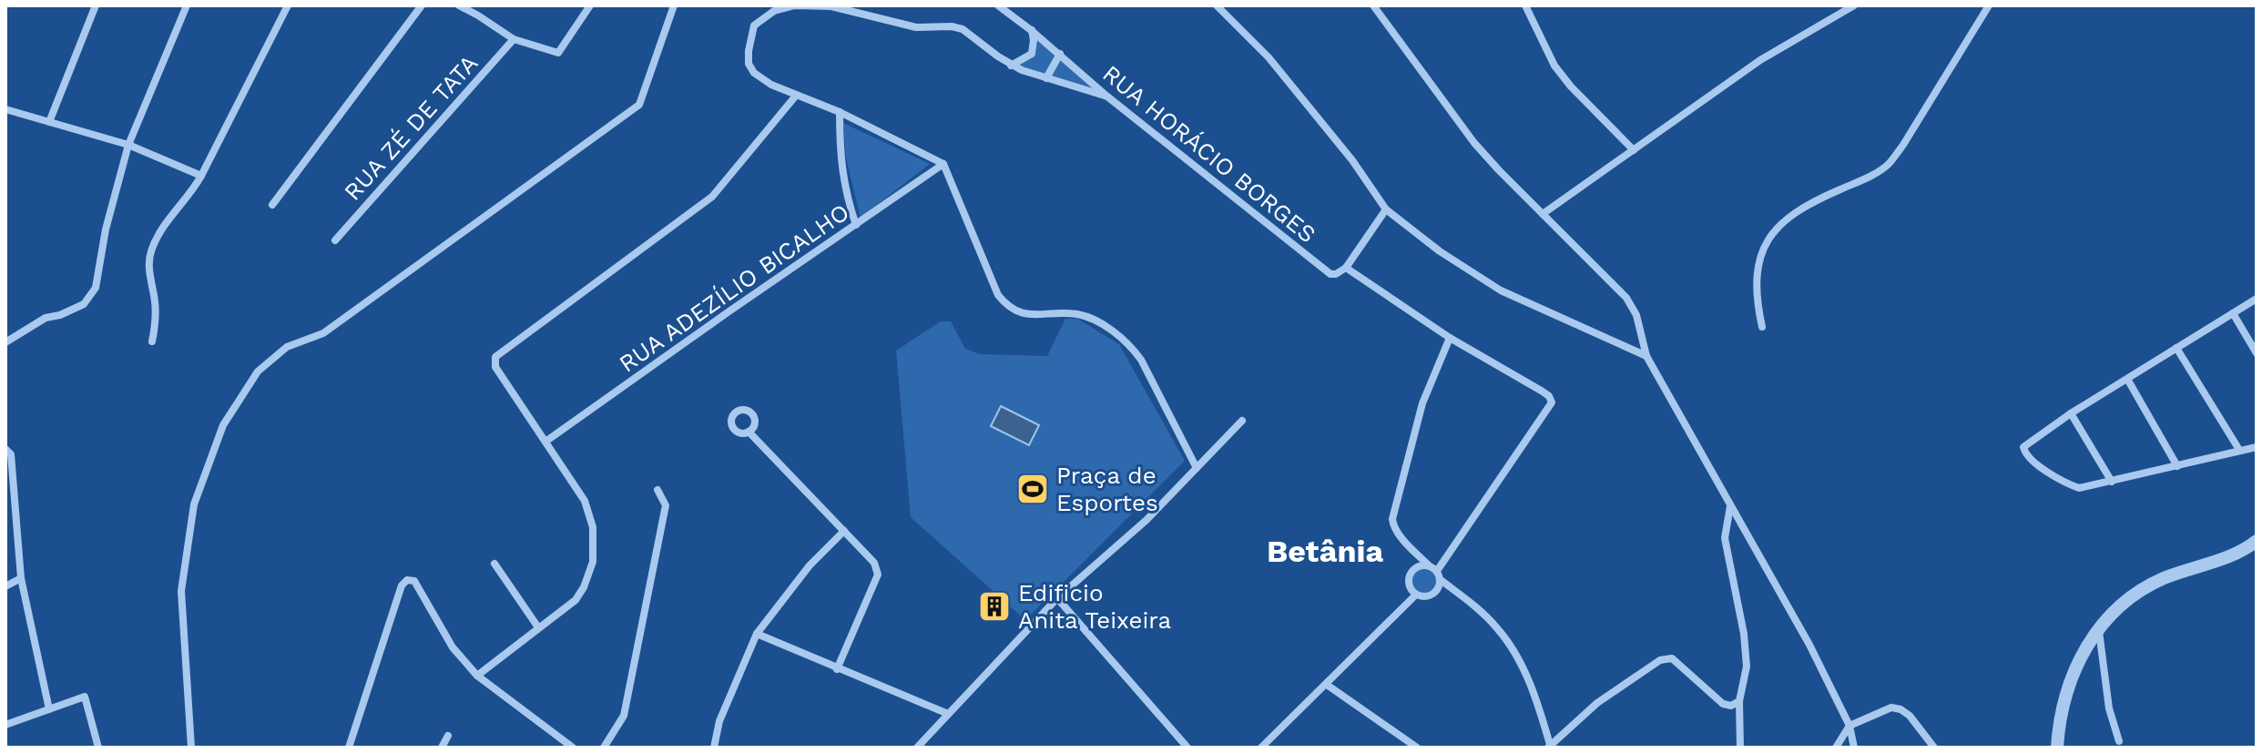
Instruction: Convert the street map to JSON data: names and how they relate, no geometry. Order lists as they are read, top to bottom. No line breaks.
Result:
{"streets":{"street":["RUA ZÉ DE TATA","RUA HORÁCIO BORGES","RUA ADEZÍLIO BICALHO"]},"districts":["Betânia"],"places":{"sports":["Praça de Esportes"],"building":["Edificio Anita Teixeira"]}}
